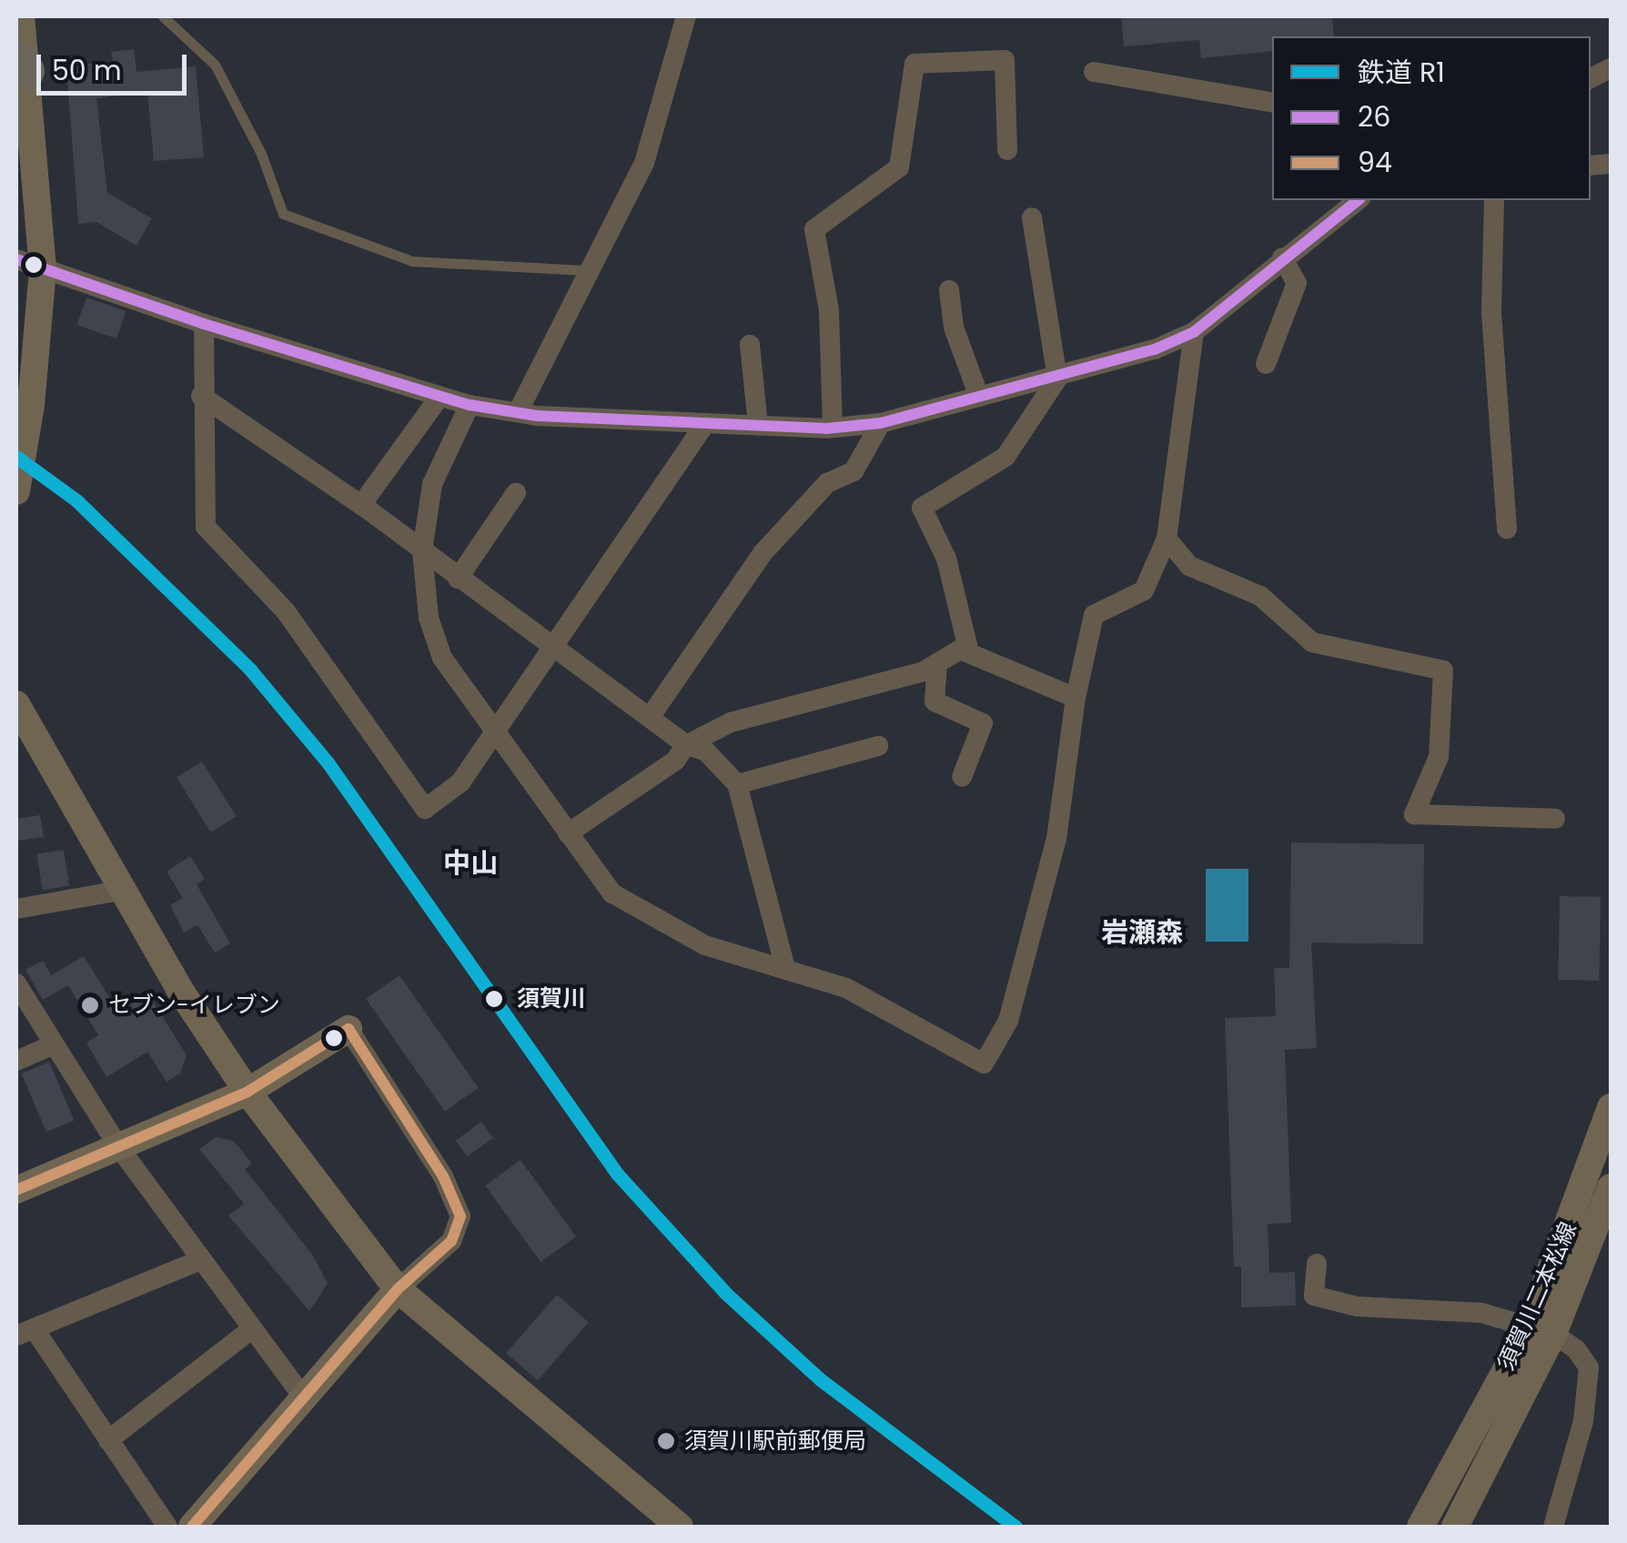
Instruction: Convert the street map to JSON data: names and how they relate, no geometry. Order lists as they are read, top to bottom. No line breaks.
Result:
{"streets":{"street":["須賀川二本松線"]},"districts":["中山","岩瀬森"],"places":["須賀川","セブン-イレブン","須賀川駅前郵便局"],"lines":["transit line 26","rail line R1","transit line 94"],"legend":["鉄道 R1","26","94"],"scale_bar":"50 m"}
